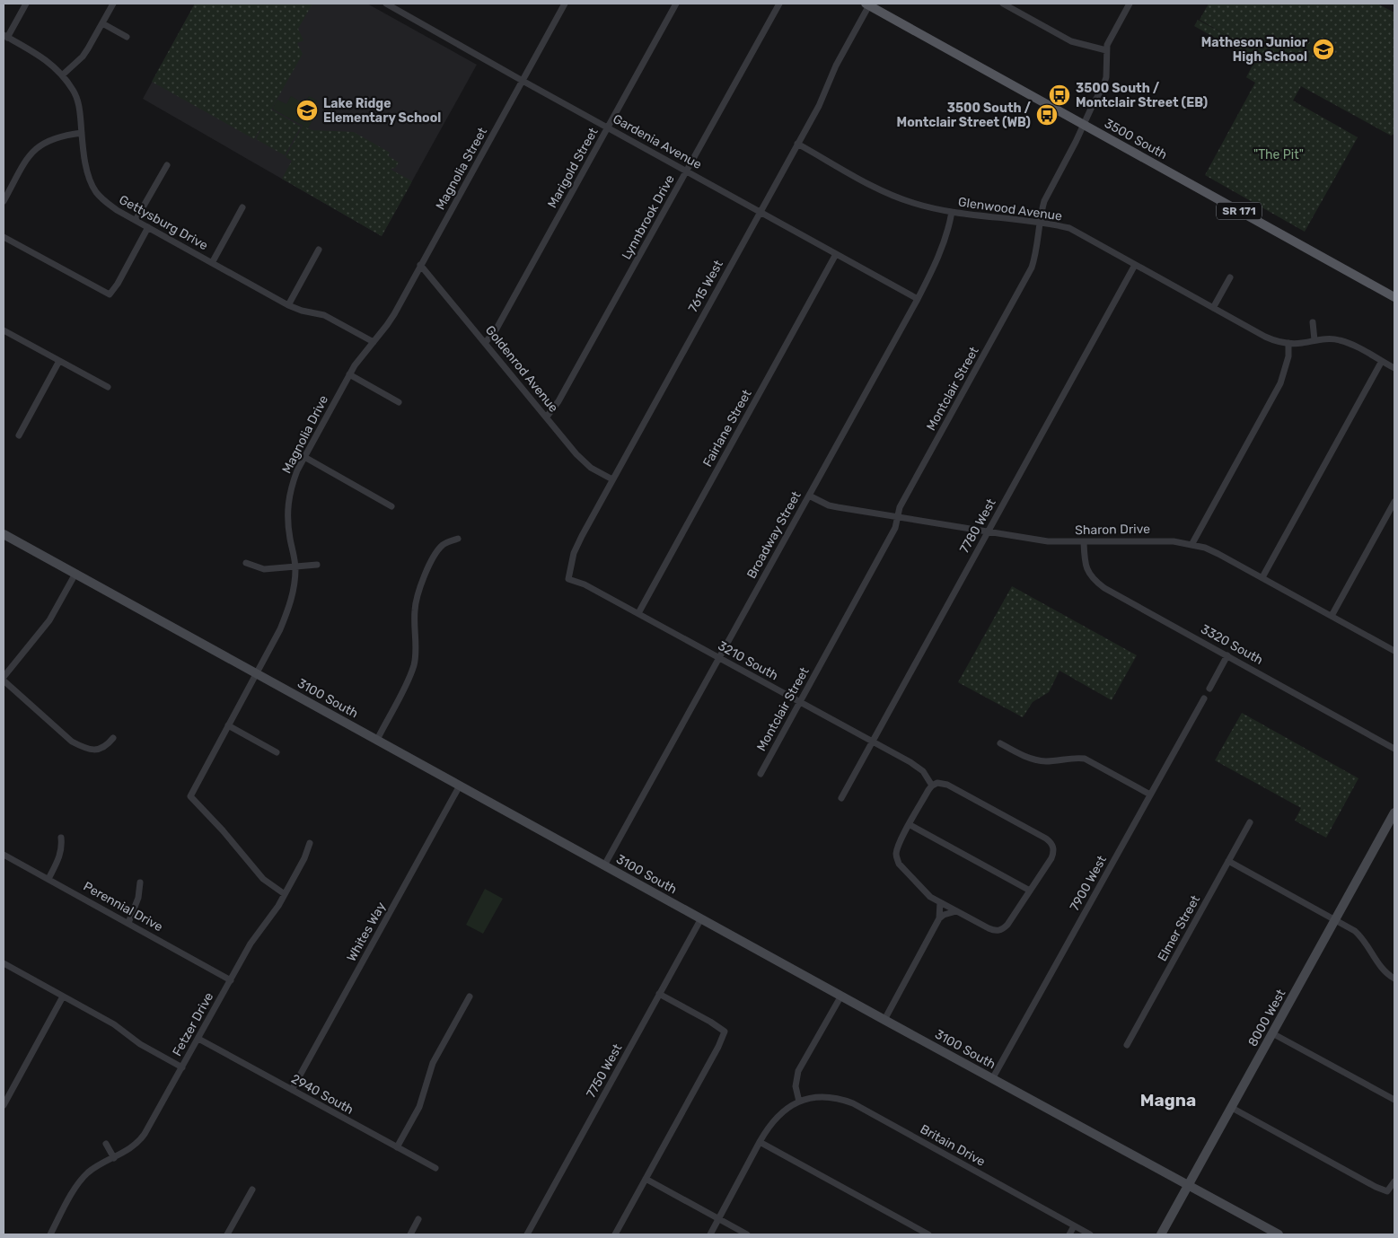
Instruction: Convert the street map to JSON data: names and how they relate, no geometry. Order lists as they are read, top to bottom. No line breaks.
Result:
{"streets":{"main road":["3500 South","SR 171"],"street":["Gardenia Avenue","Marigold Street","Magnolia Street","Glenwood Avenue","Lynnbrook Drive","Gettysburg Drive","7615 West","Goldenrod Avenue","Montclair Street","Fairlane Street","Magnolia Drive","7780 West","Sharon Drive","Broadway Street","3320 South","3210 South","3100 South","7900 West","Perennial Drive","Elmer Street","Whites Way","8000 West","Fetzer Drive","7750 West","2940 South","Britain Drive"]},"crossings":[["3500 South","7615 West"],["3500 South","Montclair Street"],["Gardenia Avenue","Marigold Street"],["Gardenia Avenue","Magnolia Street"],["Gardenia Avenue","Lynnbrook Drive"],["Gardenia Avenue","7615 West"],["Gardenia Avenue","Fairlane Street"],["Gardenia Avenue","Broadway Street"],["Marigold Street","Goldenrod Avenue"],["Magnolia Street","Gettysburg Drive"],["Magnolia Street","Goldenrod Avenue"],["Magnolia Street","Magnolia Drive"],["Glenwood Avenue","7615 West"],["Glenwood Avenue","Montclair Street"],["Glenwood Avenue","7780 West"],["Glenwood Avenue","Broadway Street"],["Lynnbrook Drive","Goldenrod Avenue"],["Gettysburg Drive","Magnolia Drive"],["7615 West","Goldenrod Avenue"],["7615 West","3210 South"],["Montclair Street","Sharon Drive"],["Montclair Street","3210 South"],["Fairlane Street","3210 South"],["Magnolia Drive","3100 South"],["Magnolia Drive","Fetzer Drive"],["7780 West","Sharon Drive"],["7780 West","3210 South"],["Sharon Drive","Broadway Street"],["Sharon Drive","3320 South"],["Broadway Street","3210 South"],["Broadway Street","3100 South"],["3100 South","7900 West"],["3100 South","Whites Way"],["3100 South","8000 West"],["3100 South","7750 West"],["Perennial Drive","Fetzer Drive"],["Whites Way","2940 South"],["Fetzer Drive","2940 South"]],"districts":["Magna"],"parks":["\"The Pit\""],"places":{"school or university":["Matheson Junior High School","Lake Ridge Elementary School"],"bus stop":["3500 South / Montclair Street (EB)","3500 South / Montclair Street (WB)"]}}
